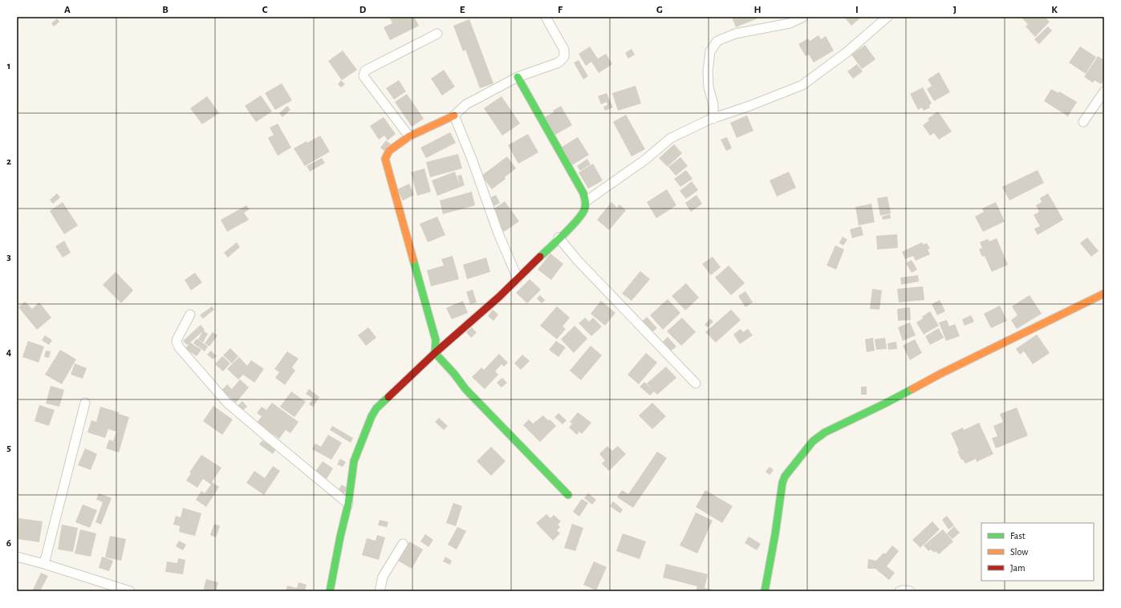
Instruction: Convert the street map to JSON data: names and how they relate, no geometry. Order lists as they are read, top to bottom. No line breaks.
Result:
{"legend":["Fast","Slow","Jam"],"grid":{"columns":["A","B","C","D","E","F","G","H","I","J","K"],"rows":["1","2","3","4","5","6"]}}
